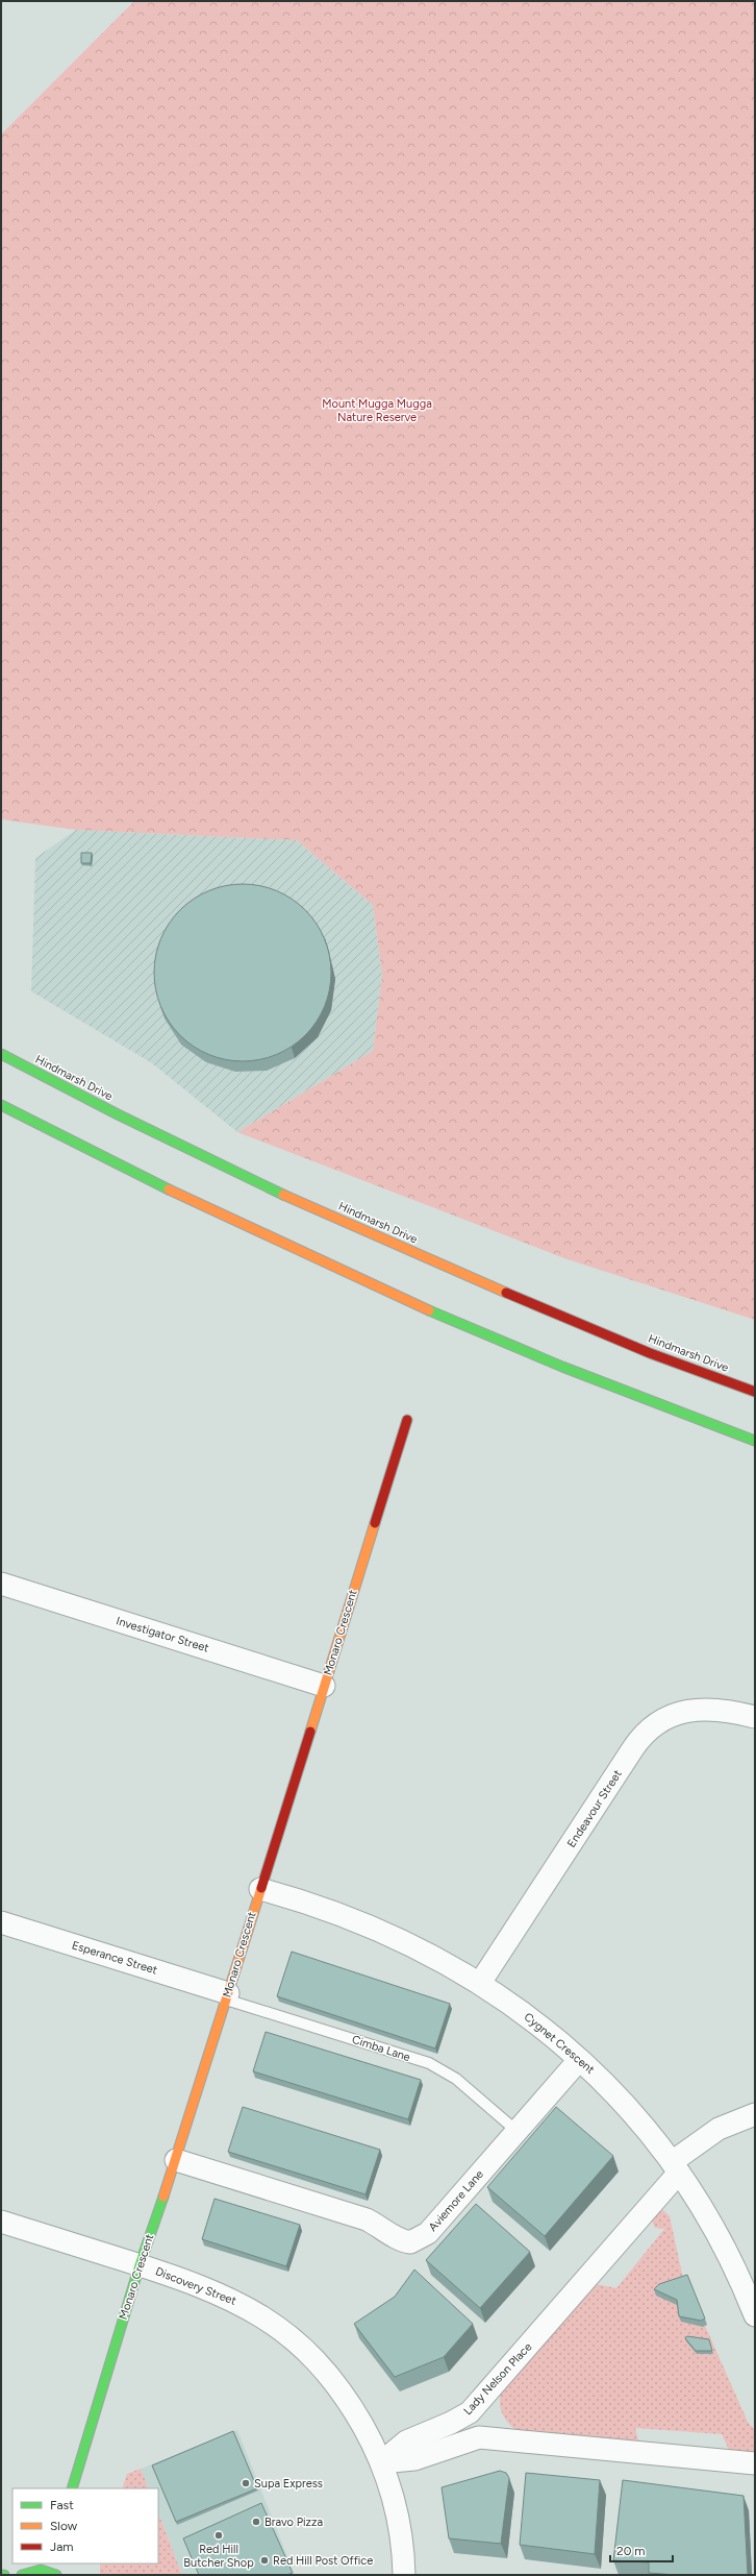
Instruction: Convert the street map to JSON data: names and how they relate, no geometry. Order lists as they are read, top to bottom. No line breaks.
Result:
{"streets":{"main road":["Hindmarsh Drive","Monaro Crescent"],"street":["Investigator Street","Endeavour Street","Esperance Street","Cygnet Crescent","Aviemore Lane","Discovery Street","Lady Nelson Place"],"lane":["Cimba Lane"]},"crossings":[["Monaro Crescent","Investigator Street"],["Monaro Crescent","Esperance Street"],["Monaro Crescent","Cygnet Crescent"],["Monaro Crescent","Cimba Lane"],["Monaro Crescent","Aviemore Lane"],["Monaro Crescent","Discovery Street"],["Endeavour Street","Cygnet Crescent"],["Esperance Street","Cimba Lane"],["Cygnet Crescent","Aviemore Lane"],["Cygnet Crescent","Lady Nelson Place"],["Cimba Lane","Aviemore Lane"],["Discovery Street","Lady Nelson Place"]],"parks":["Mount Mugga Mugga Nature Reserve"],"places":["Supa Express","Bravo Pizza","Red Hill Butcher Shop","Red Hill Post Office"],"legend":["Fast","Slow","Jam"],"scale_bar":"20 m"}
